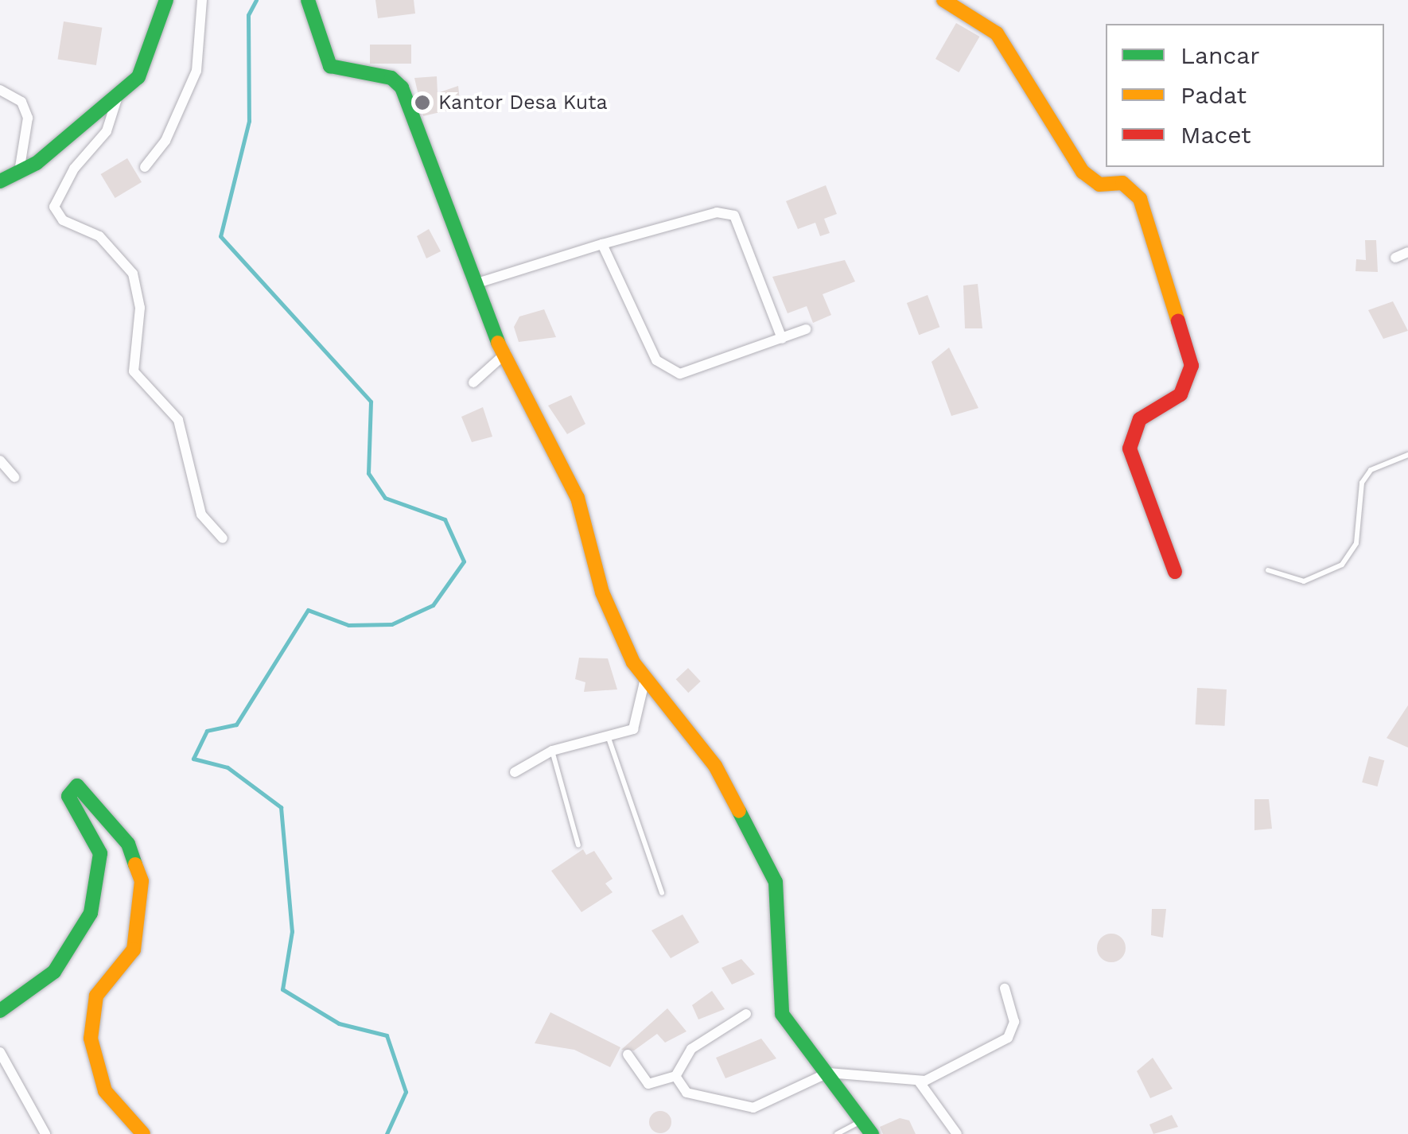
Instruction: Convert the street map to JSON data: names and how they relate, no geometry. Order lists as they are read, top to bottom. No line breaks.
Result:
{"places":["Kantor Desa Kuta"],"legend":["Lancar","Padat","Macet"]}
